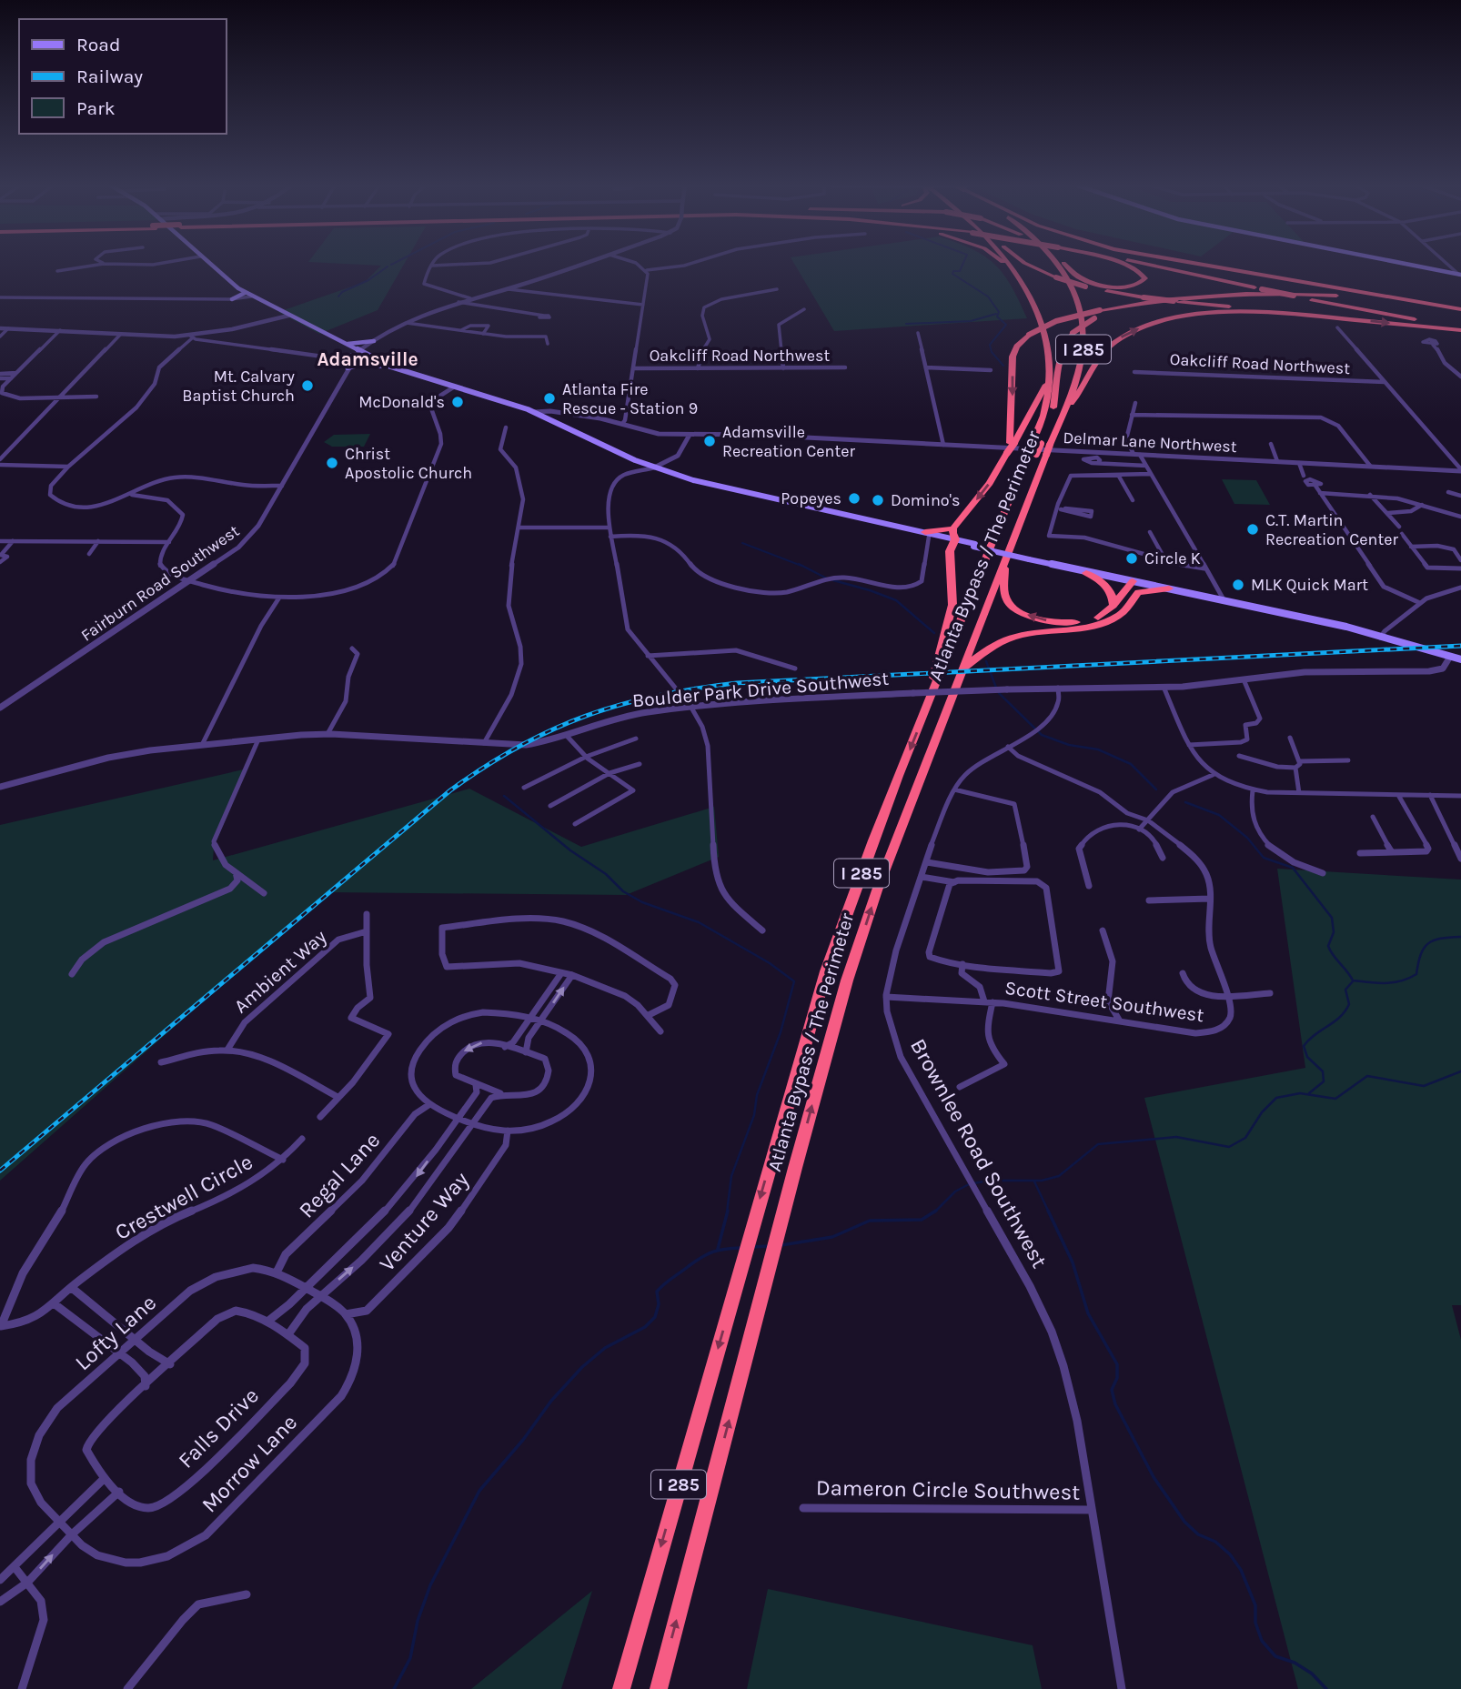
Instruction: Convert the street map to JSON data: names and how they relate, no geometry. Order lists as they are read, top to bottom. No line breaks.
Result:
{"streets":{"highway":["I 285","Atlanta Bypass / The Perimeter"],"street":["Oakcliff Road Northwest","Delmar Lane Northwest","Fairburn Road Southwest","Boulder Park Drive Southwest","Ambient Way","Scott Street Southwest","Brownlee Road Southwest","Regal Lane","Crestwell Circle","Venture Way","Lofty Lane","Falls Drive","Morrow Lane","Dameron Circle Southwest"]},"crossings":[["Boulder Park Drive Southwest","Brownlee Road Southwest"],["Scott Street Southwest","Brownlee Road Southwest"],["Brownlee Road Southwest","Dameron Circle Southwest"],["Regal Lane","Lofty Lane"],["Venture Way","Morrow Lane"],["Lofty Lane","Morrow Lane"]],"districts":["Adamsville"],"places":["Mt. Calvary Baptist Church","Atlanta Fire Rescue - Station 9","McDonald's","Adamsville Recreation Center","Christ Apostolic Church","Popeyes","Domino's","C.T. Martin Recreation Center","Circle K","MLK Quick Mart"],"legend":["Road","Railway","Park"]}
